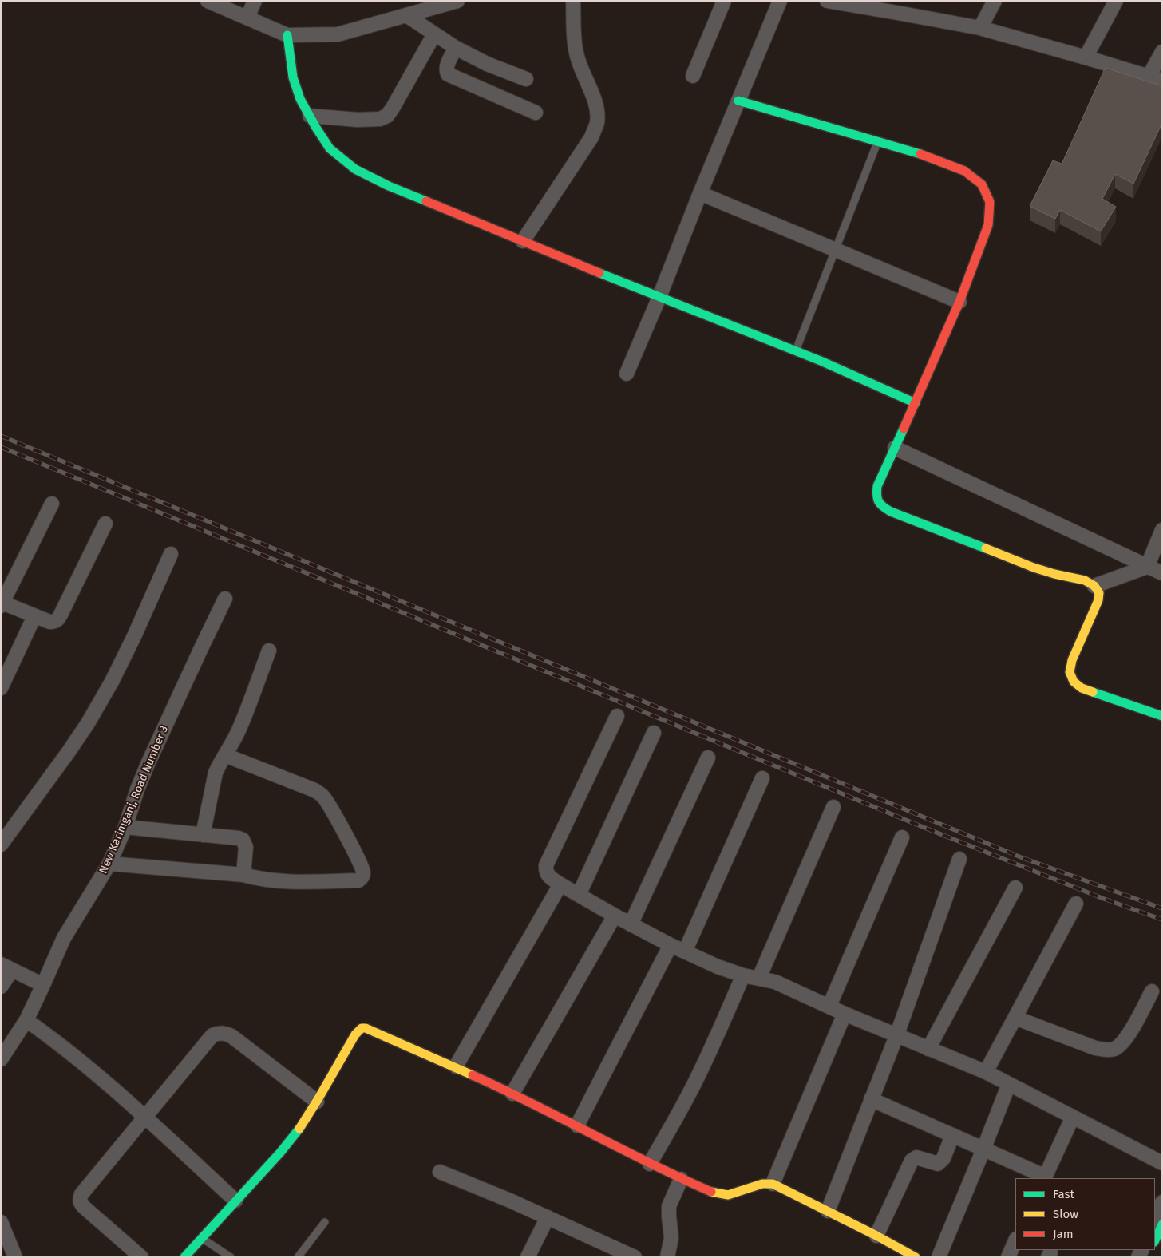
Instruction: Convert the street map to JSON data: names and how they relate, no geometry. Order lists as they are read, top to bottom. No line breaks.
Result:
{"streets":{"street":["New Karimganj, Road Number 3"]},"legend":["Fast","Slow","Jam"]}
